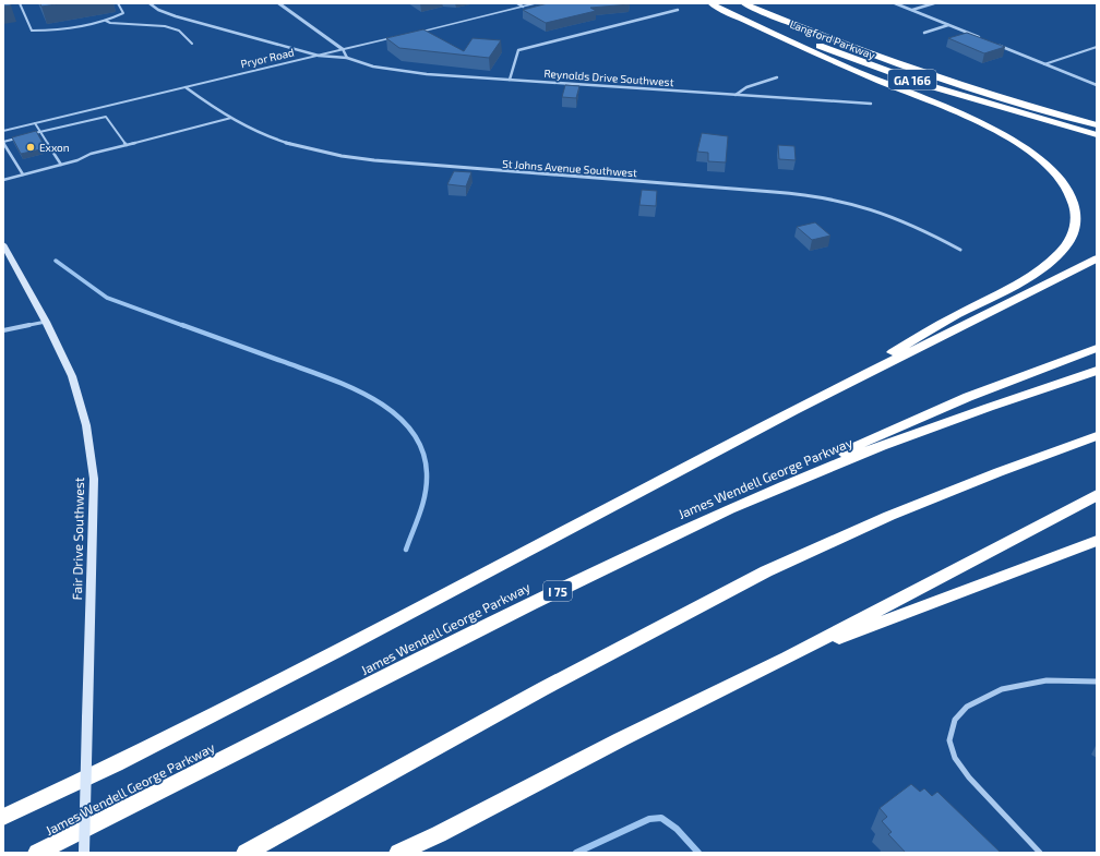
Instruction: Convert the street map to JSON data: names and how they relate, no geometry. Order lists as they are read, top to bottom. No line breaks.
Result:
{"streets":{"highway":["Langford Parkway","GA 166","James Wendell George Parkway","I 75"],"main road":["Fair Drive Southwest"],"street":["Pryor Road","Reynolds Drive Southwest","St Johns Avenue Southwest"]},"crossings":[["Pryor Road","Reynolds Drive Southwest"],["Pryor Road","St Johns Avenue Southwest"]],"places":["Exxon"]}
